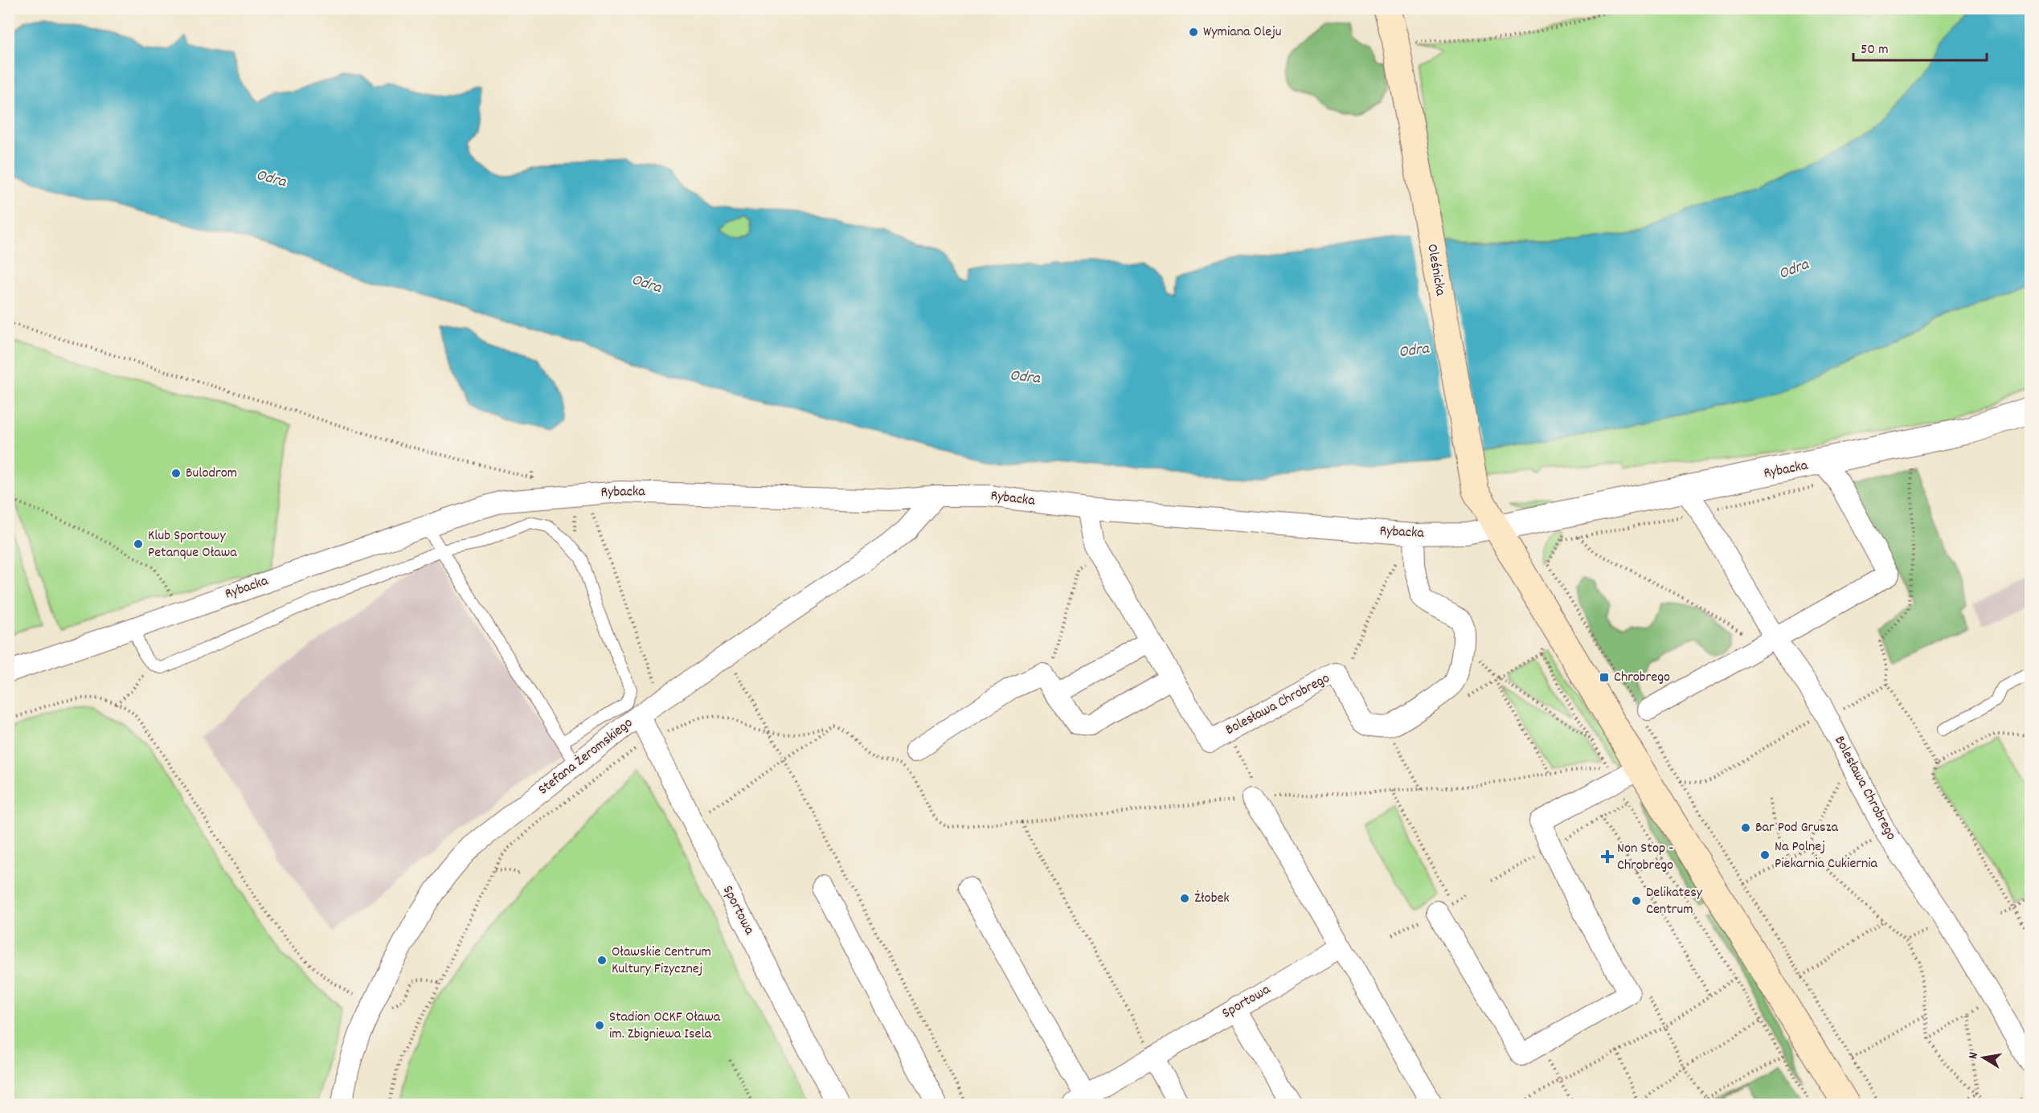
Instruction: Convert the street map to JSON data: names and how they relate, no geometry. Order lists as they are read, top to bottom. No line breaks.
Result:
{"streets":{"main road":["Oleśnicka"],"street":["Rybacka","Bolesława Chrobrego","Stefana Żeromskiego","Sportowa"]},"crossings":[["Oleśnicka","Rybacka"],["Rybacka","Bolesława Chrobrego"],["Rybacka","Stefana Żeromskiego"],["Stefana Żeromskiego","Sportowa"]],"water":["Odra"],"places":{"other":["Wymiana Oleju","Bulodrom","Klub Sportowy Petanque Oława","Bar Pod Grusza","Na Polnej Piekarnia Cukiernia","Żłobek","Delikatesy Centrum","Oławskie Centrum Kultury Fizycznej","Stadion OCKF Oława im. Zbigniewa Isela"],"transit":["Chrobrego"],"health":["Non Stop - Chrobrego"]},"scale_bar":"50 m","north":"left"}
